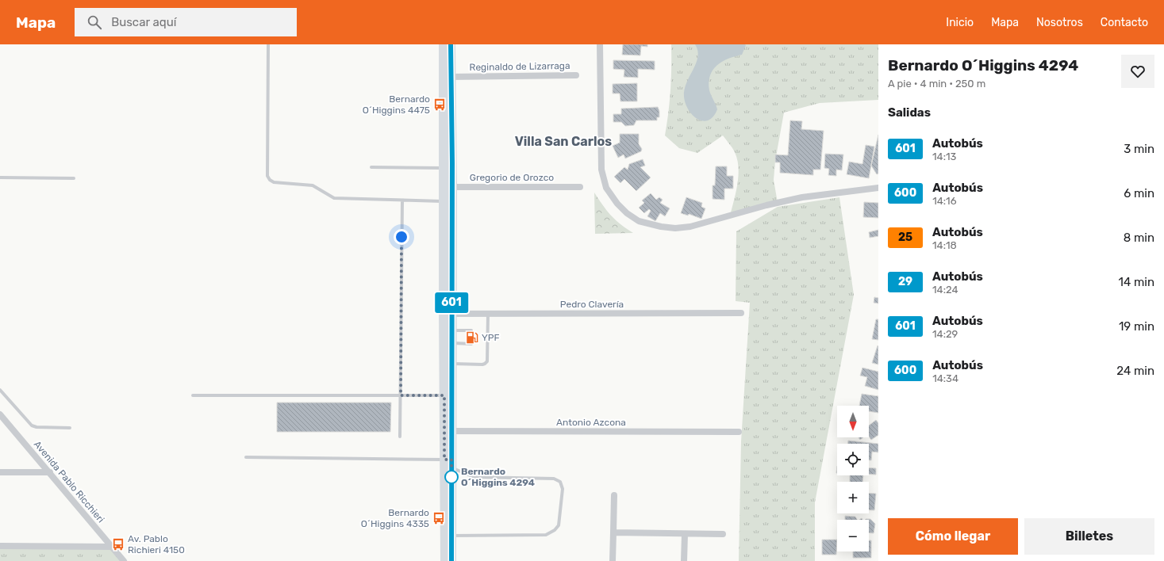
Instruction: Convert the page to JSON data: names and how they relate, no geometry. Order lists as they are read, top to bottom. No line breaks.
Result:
{"streets":{"street":["Reginaldo de Lizarraga","Gregorio de Orozco","Pedro Clavería","Antonio Azcona","Avenida Pablo Ricchieri"]},"districts":["Villa San Carlos"],"places":{"bus stop":["Bernardo O´Higgins 4475","Bernardo O´Higgins 4335","Av. Pablo Richieri 4150"],"fuel station":["YPF"],"other":["Bernardo O´Higgins 4294"]},"lines":["bus line 601"],"north":"bottom","page":{"header":"Mapa","search":"Buscar aquí","nav":["Inicio","Mapa","Nosotros","Contacto"],"on_map":"601","heading":[["Bernardo O´Higgins 4294","A pie · 4 min · 250 m"],"Salidas"],"list":[{"mark":"601","name":"Autobús","note":"14:13","value":"3 min"},{"mark":"600","name":"Autobús","note":"14:16","value":"6 min"},{"mark":"25","name":"Autobús","note":"14:18","value":"8 min"},{"mark":"29","name":"Autobús","note":"14:24","value":"14 min"},{"mark":"601","name":"Autobús","note":"14:29","value":"19 min"},{"mark":"600","name":"Autobús","note":"14:34","value":"24 min"}],"map_buttons":["+","−"],"buttons":["Cómo llegar","Billetes"]}}
